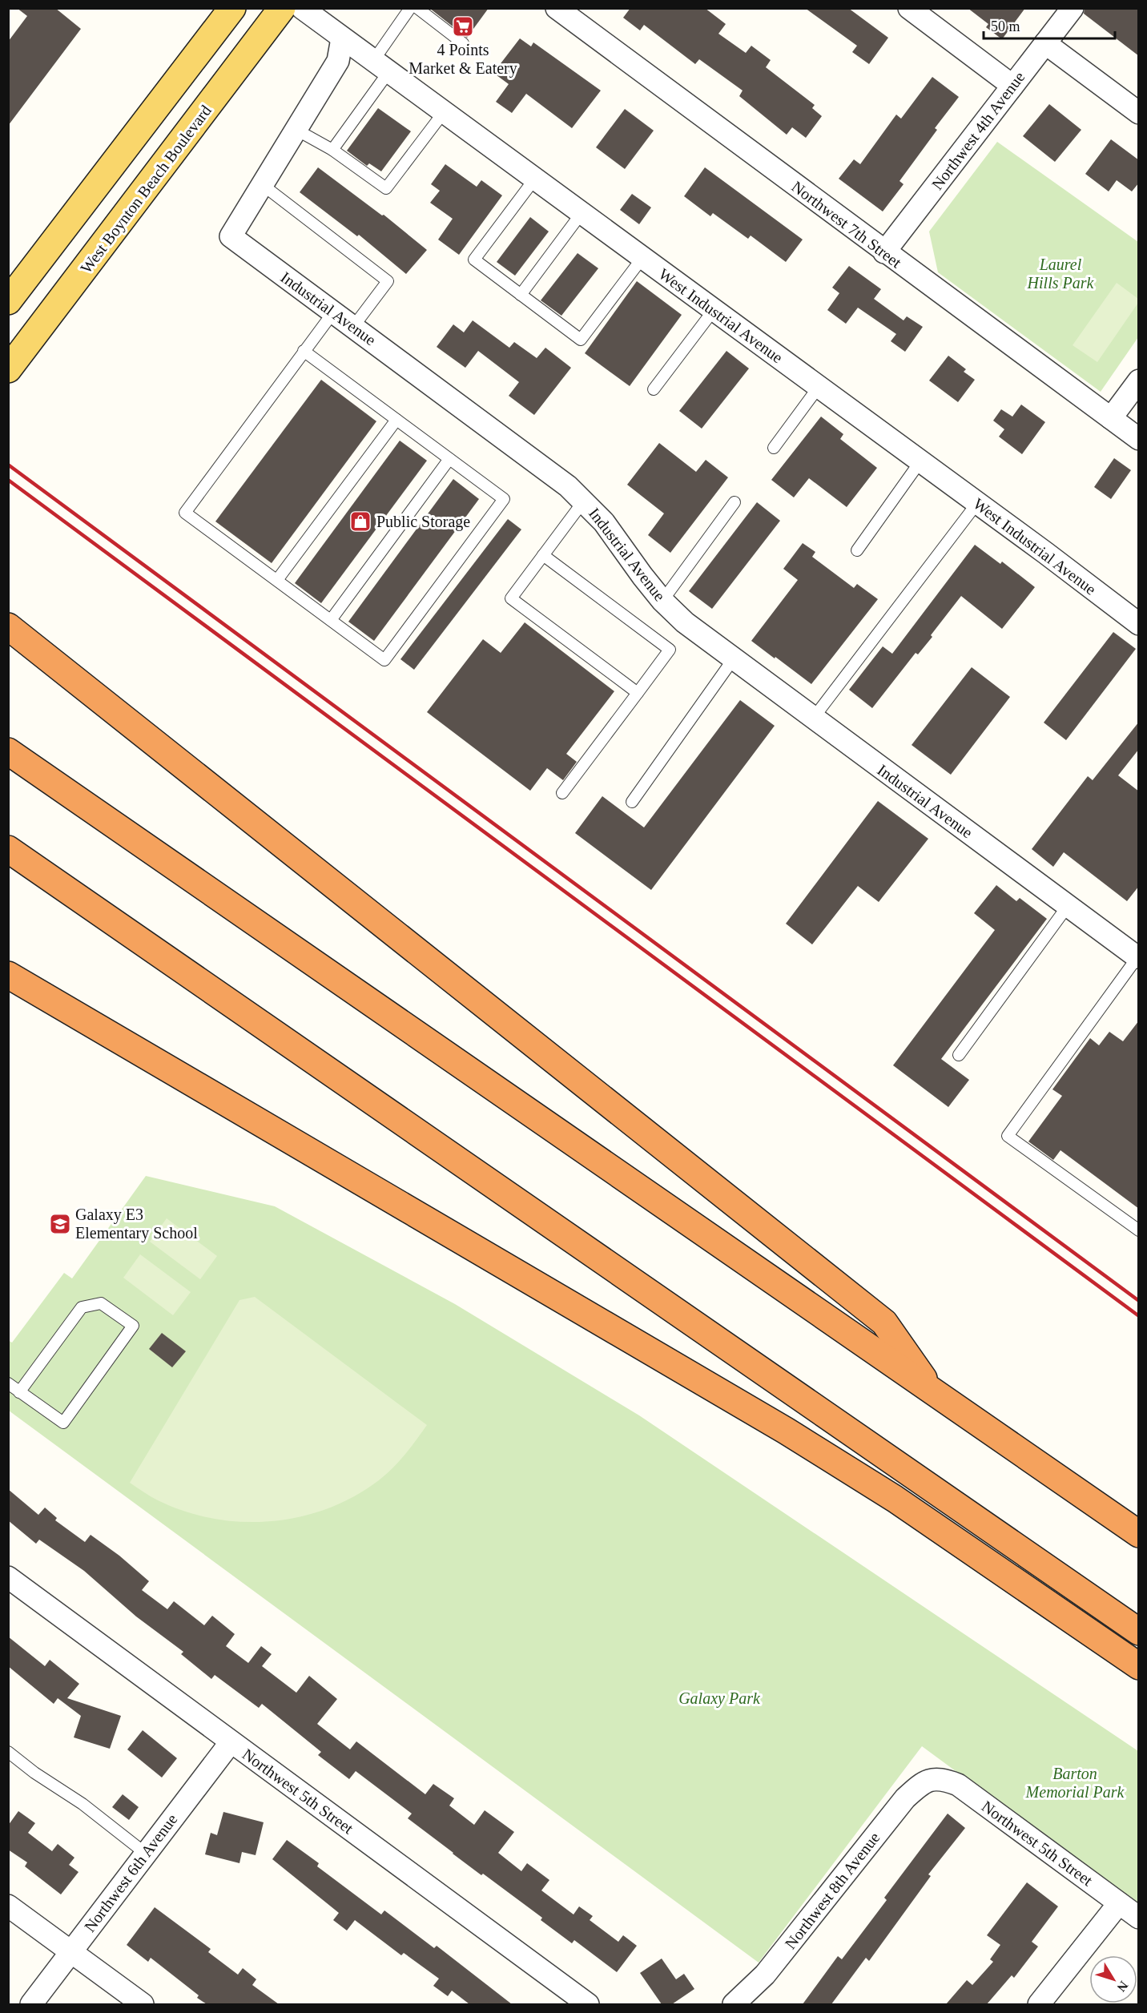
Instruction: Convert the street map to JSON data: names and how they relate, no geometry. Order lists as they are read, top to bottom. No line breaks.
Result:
{"streets":{"main road":["West Boynton Beach Boulevard"],"street":["Northwest 4th Avenue","Northwest 7th Street","Industrial Avenue","West Industrial Avenue","Northwest 5th Street","Northwest 6th Avenue","Northwest 8th Avenue"]},"crossings":[["Northwest 4th Avenue","Northwest 7th Street"],["Industrial Avenue","West Industrial Avenue"],["Northwest 5th Street","Northwest 6th Avenue"],["Northwest 5th Street","Northwest 8th Avenue"]],"parks":["Laurel Hills Park","Galaxy Park","Barton Memorial Park"],"places":{"supermarket":["4 Points Market & Eatery"],"shop":["Public Storage"],"school or university":["Galaxy E3 Elementary School"]},"scale_bar":"50 m","north":"bottom right"}
